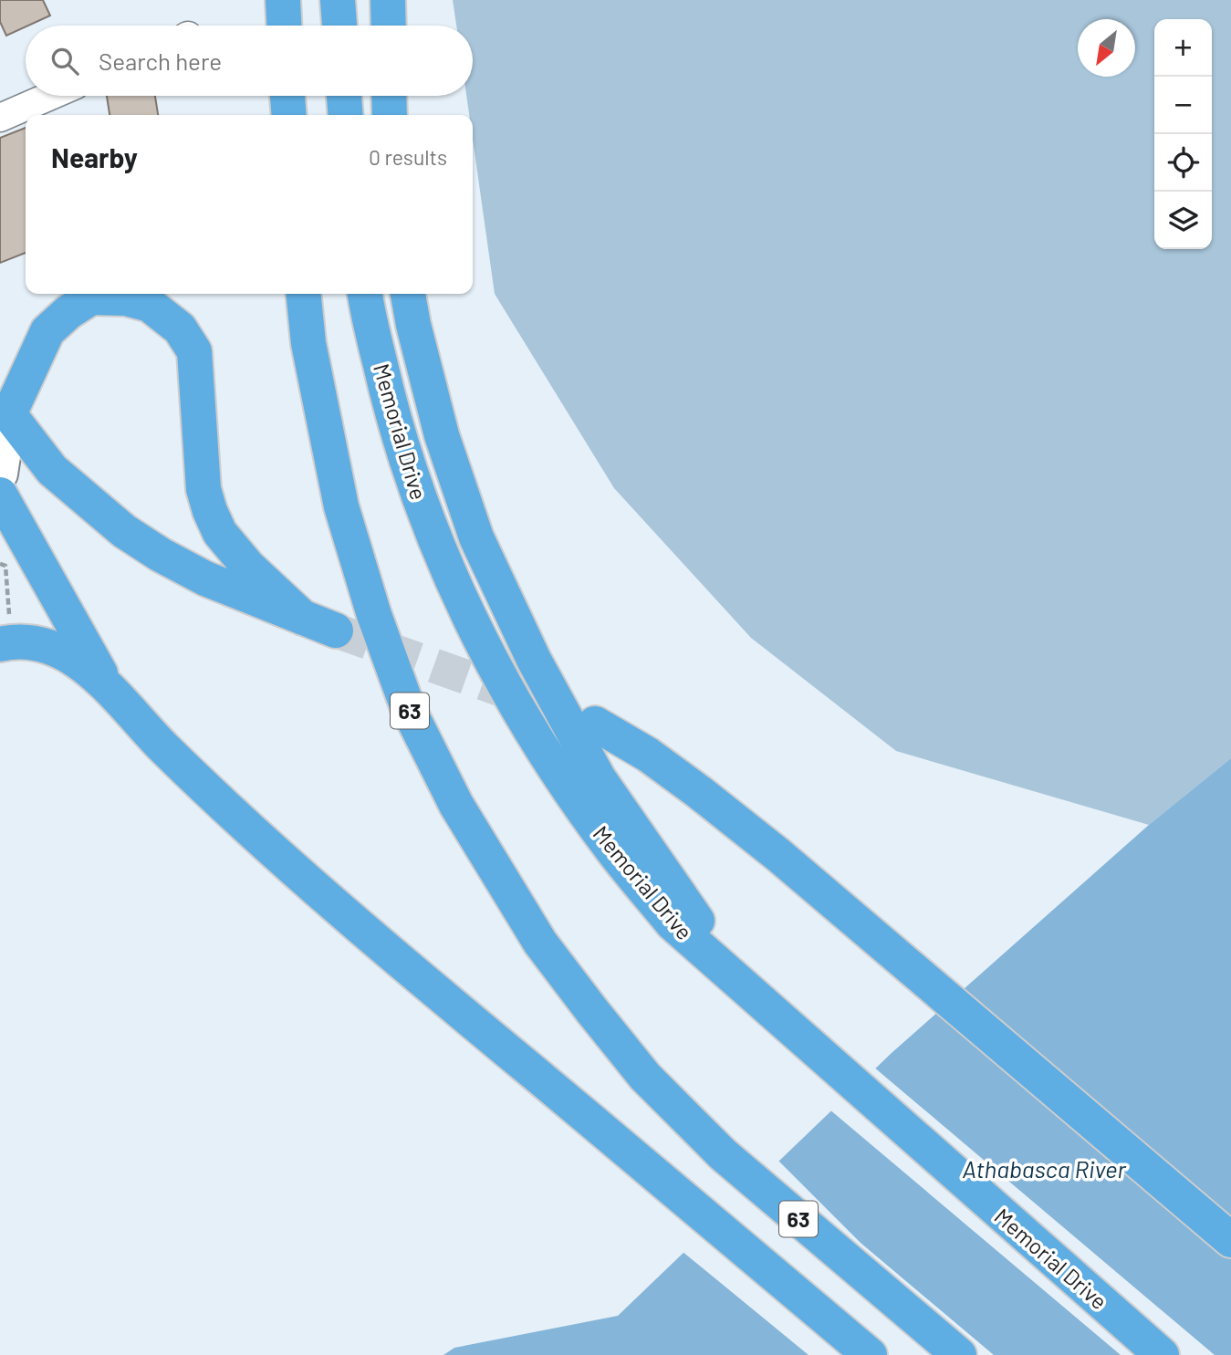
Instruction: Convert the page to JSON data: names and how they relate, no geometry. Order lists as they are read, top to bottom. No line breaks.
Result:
{"streets":{"highway":["Memorial Drive","63"]},"water":["Athabasca River"],"north":"bottom left","page":{"map_buttons":["+","−"],"search":"Search here","heading":["Nearby","0 results"]}}
